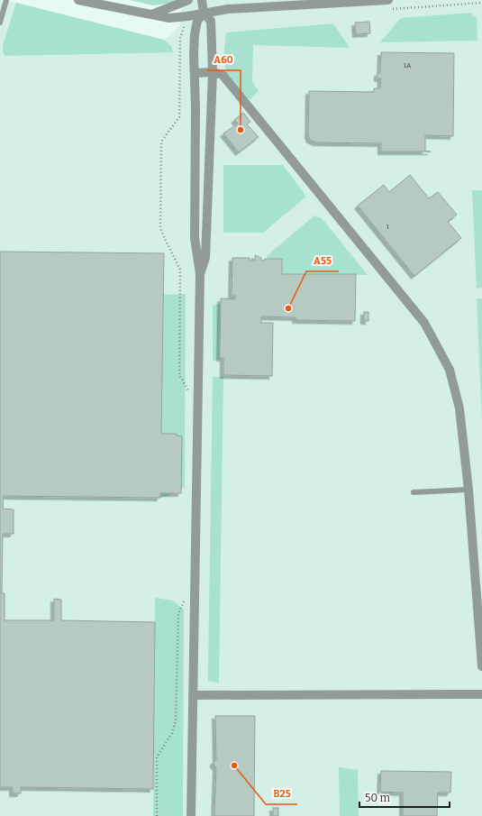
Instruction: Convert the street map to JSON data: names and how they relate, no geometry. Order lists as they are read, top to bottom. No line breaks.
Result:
{"places":["A60","A55","B25"],"house_numbers":["1A","1"],"scale_bar":"50 m"}
